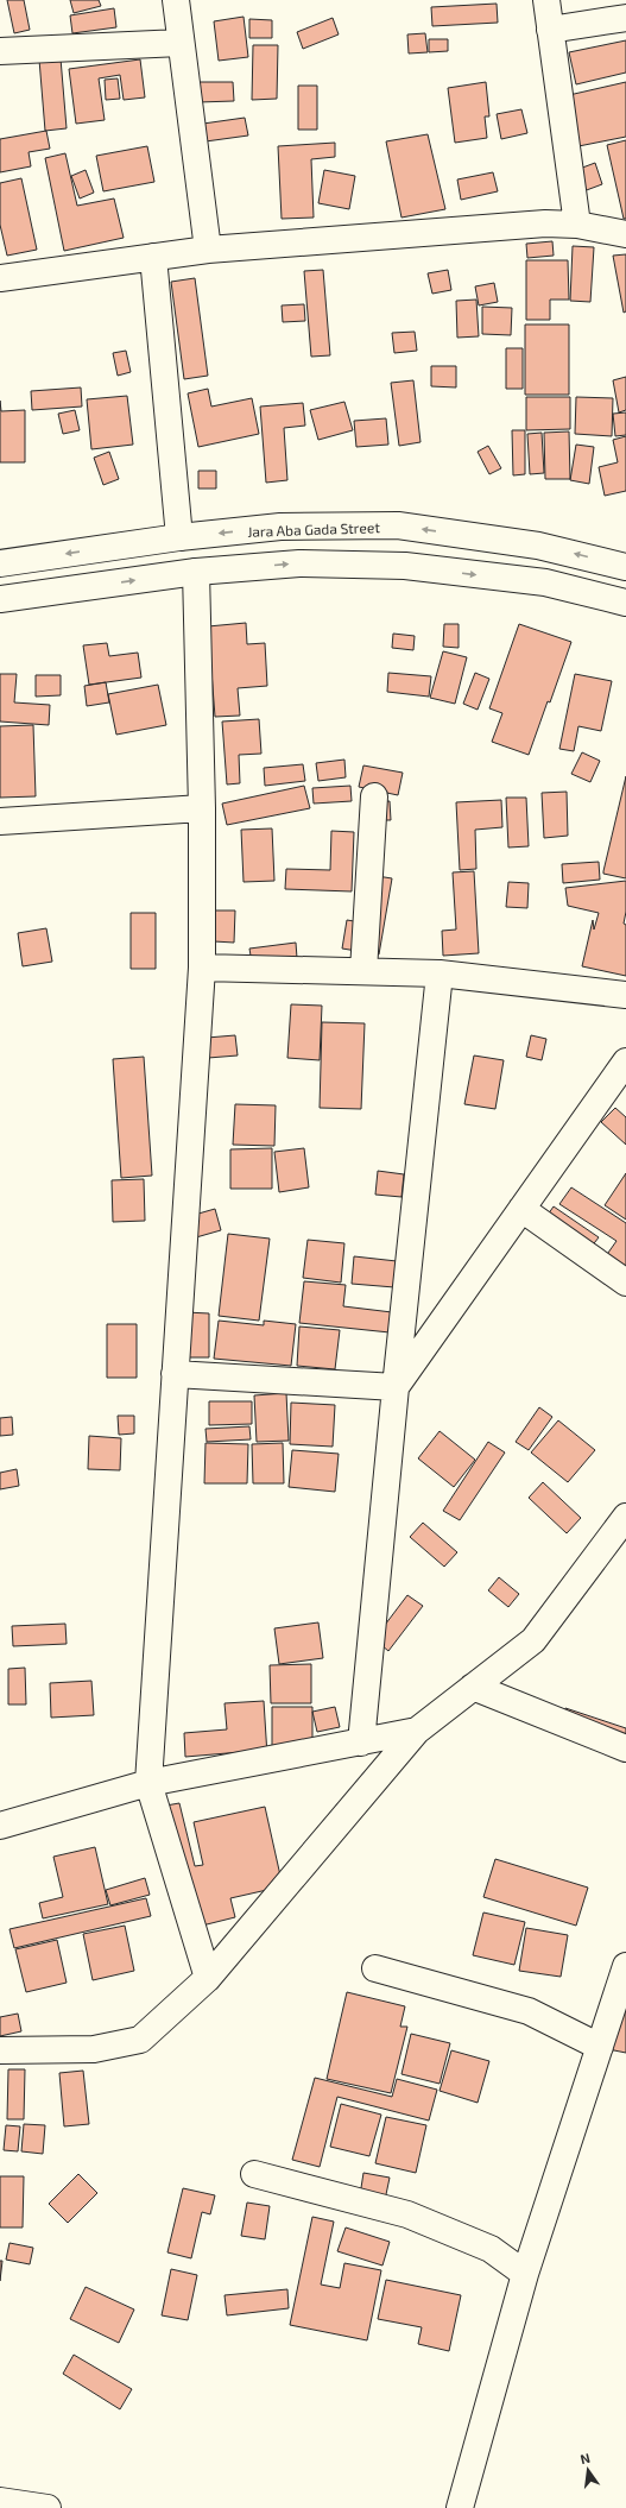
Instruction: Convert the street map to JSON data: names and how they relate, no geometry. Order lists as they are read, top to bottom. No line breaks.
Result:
{"streets":{"street":["Jara Aba Gada Street"]},"north":"top"}
